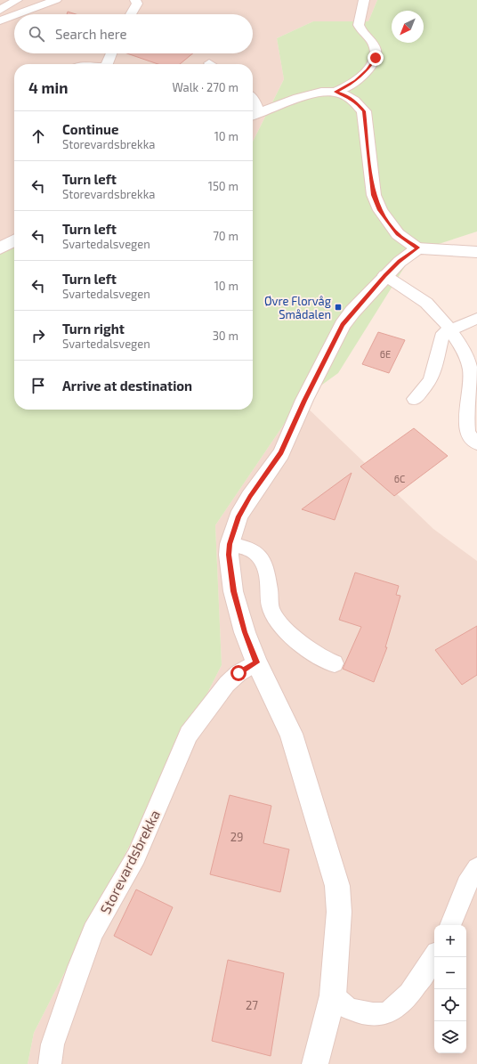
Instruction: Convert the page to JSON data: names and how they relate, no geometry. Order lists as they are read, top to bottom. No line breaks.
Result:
{"streets":{"lane":["Storevardsbrekka"]},"places":{"transit":["Øvre Florvåg Smådalen"]},"house_numbers":["6E","6C","29","27"],"north":"bottom left","page":{"search":"Search here","heading":["4 min","Walk · 270 m"],"list":[["Continue","Storevardsbrekka","10 m"],["Turn left","Storevardsbrekka","150 m"],["Turn left","Svartedalsvegen","70 m"],["Turn left","Svartedalsvegen","10 m"],["Turn right","Svartedalsvegen","30 m"],"Arrive at destination"],"map_buttons":["+","−"]}}
